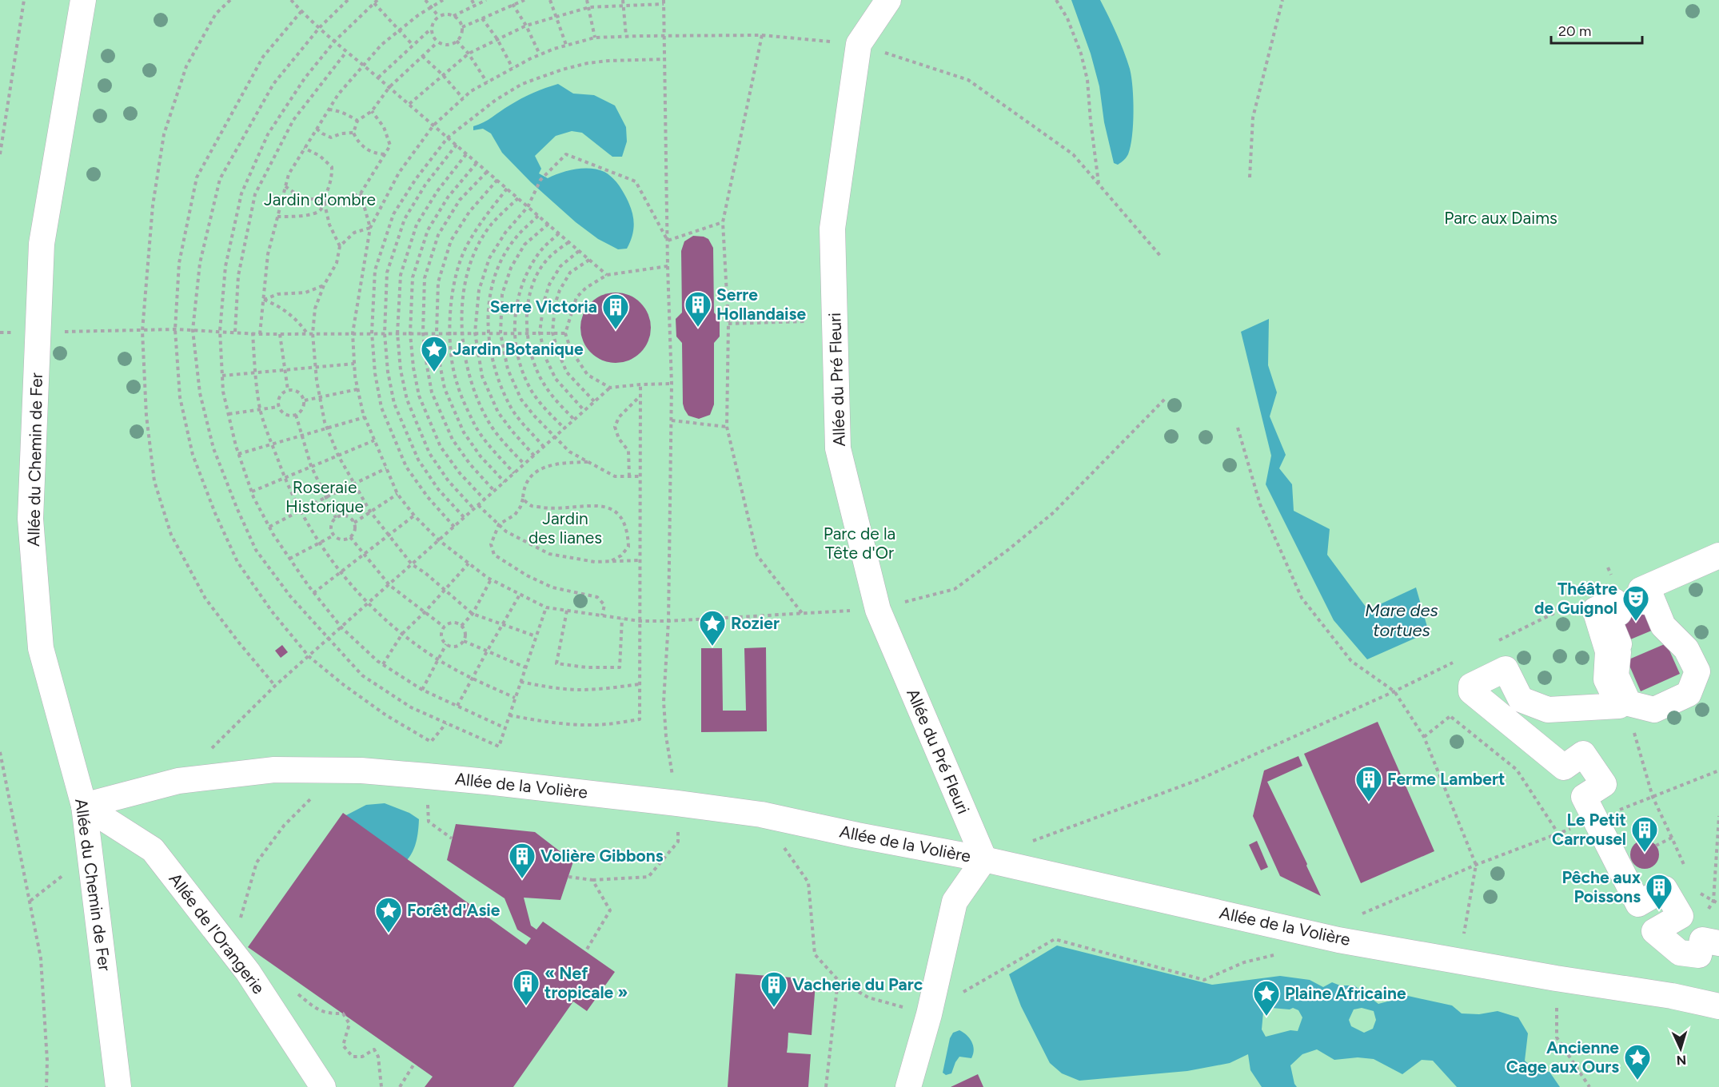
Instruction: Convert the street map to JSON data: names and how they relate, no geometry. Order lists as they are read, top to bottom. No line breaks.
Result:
{"streets":{"street":["Allée du Pré Fleuri","Allée du Chemin de Fer","Allée de la Volière","Allée de l'Orangerie"]},"crossings":[["Allée du Pré Fleuri","Allée de la Volière"],["Allée du Chemin de Fer","Allée de la Volière"],["Allée du Chemin de Fer","Allée de l'Orangerie"],["Allée de la Volière","Allée de l'Orangerie"]],"water":["Mare des tortues"],"parks":["Jardin d'ombre","Parc aux Daims","Roseraie Historique","Jardin des lianes","Parc de la Tête d'Or"],"places":{"building":["Serre Hollandaise","Serre Victoria","Ferme Lambert","Le Petit Carrousel","Volière Gibbons","Pêche aux Poissons","« Nef tropicale »","Vacherie du Parc"],"place":["Jardin Botanique","Rozier","Forêt d'Asie","Plaine Africaine","Ancienne Cage aux Ours"],"theatre":["Théâtre de Guignol"]},"scale_bar":"20 m","north":"bottom"}
